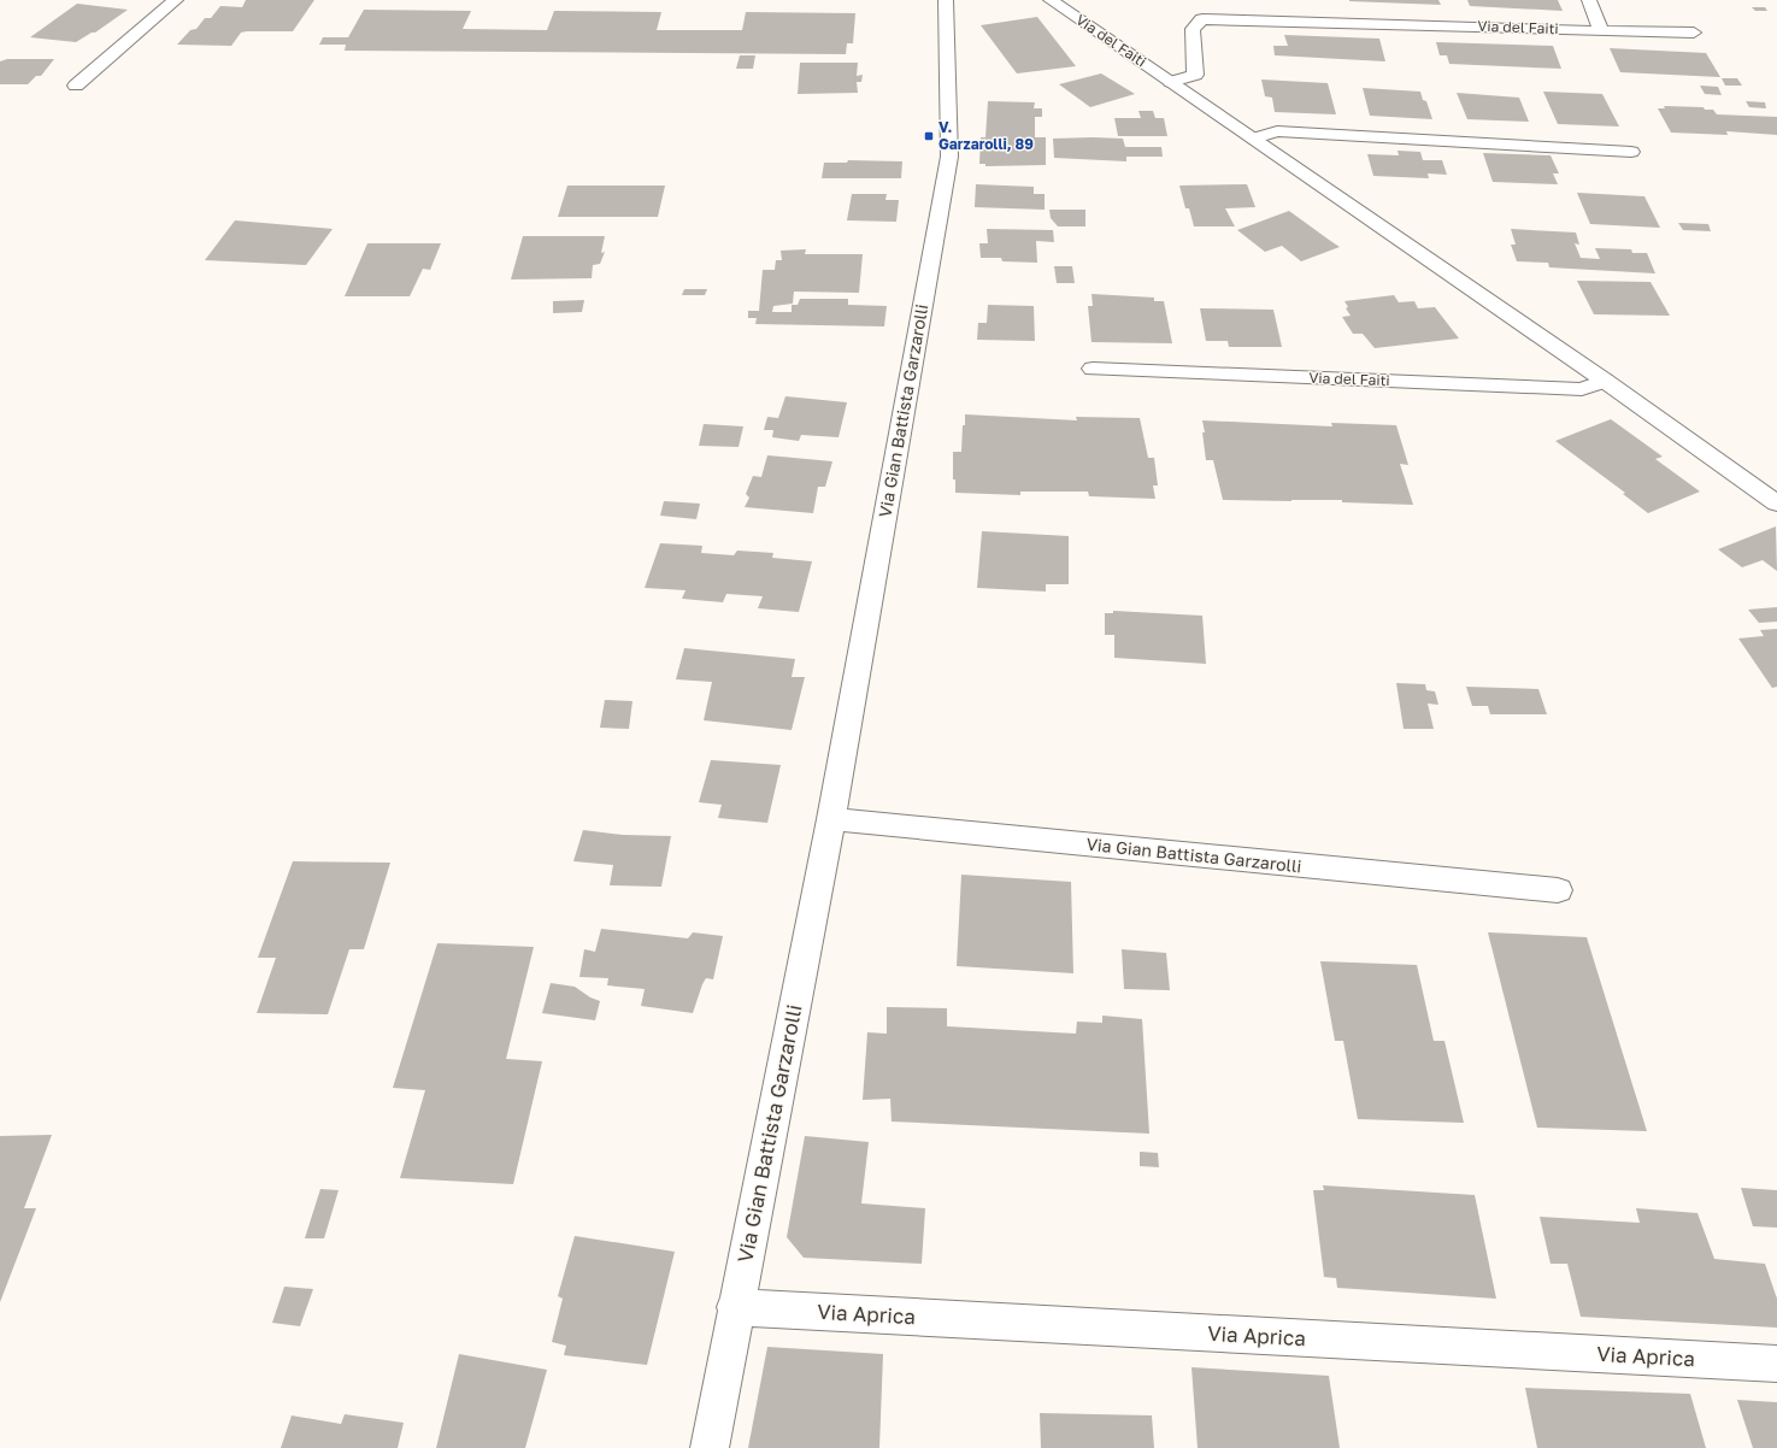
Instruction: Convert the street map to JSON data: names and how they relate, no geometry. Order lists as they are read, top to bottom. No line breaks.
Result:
{"streets":{"street":["Via del Faiti","Via Gian Battista Garzarolli","Via Aprica"]},"crossings":[["Via Gian Battista Garzarolli","Via Aprica"]],"places":{"transit":["V. Garzarolli, 89"]}}
